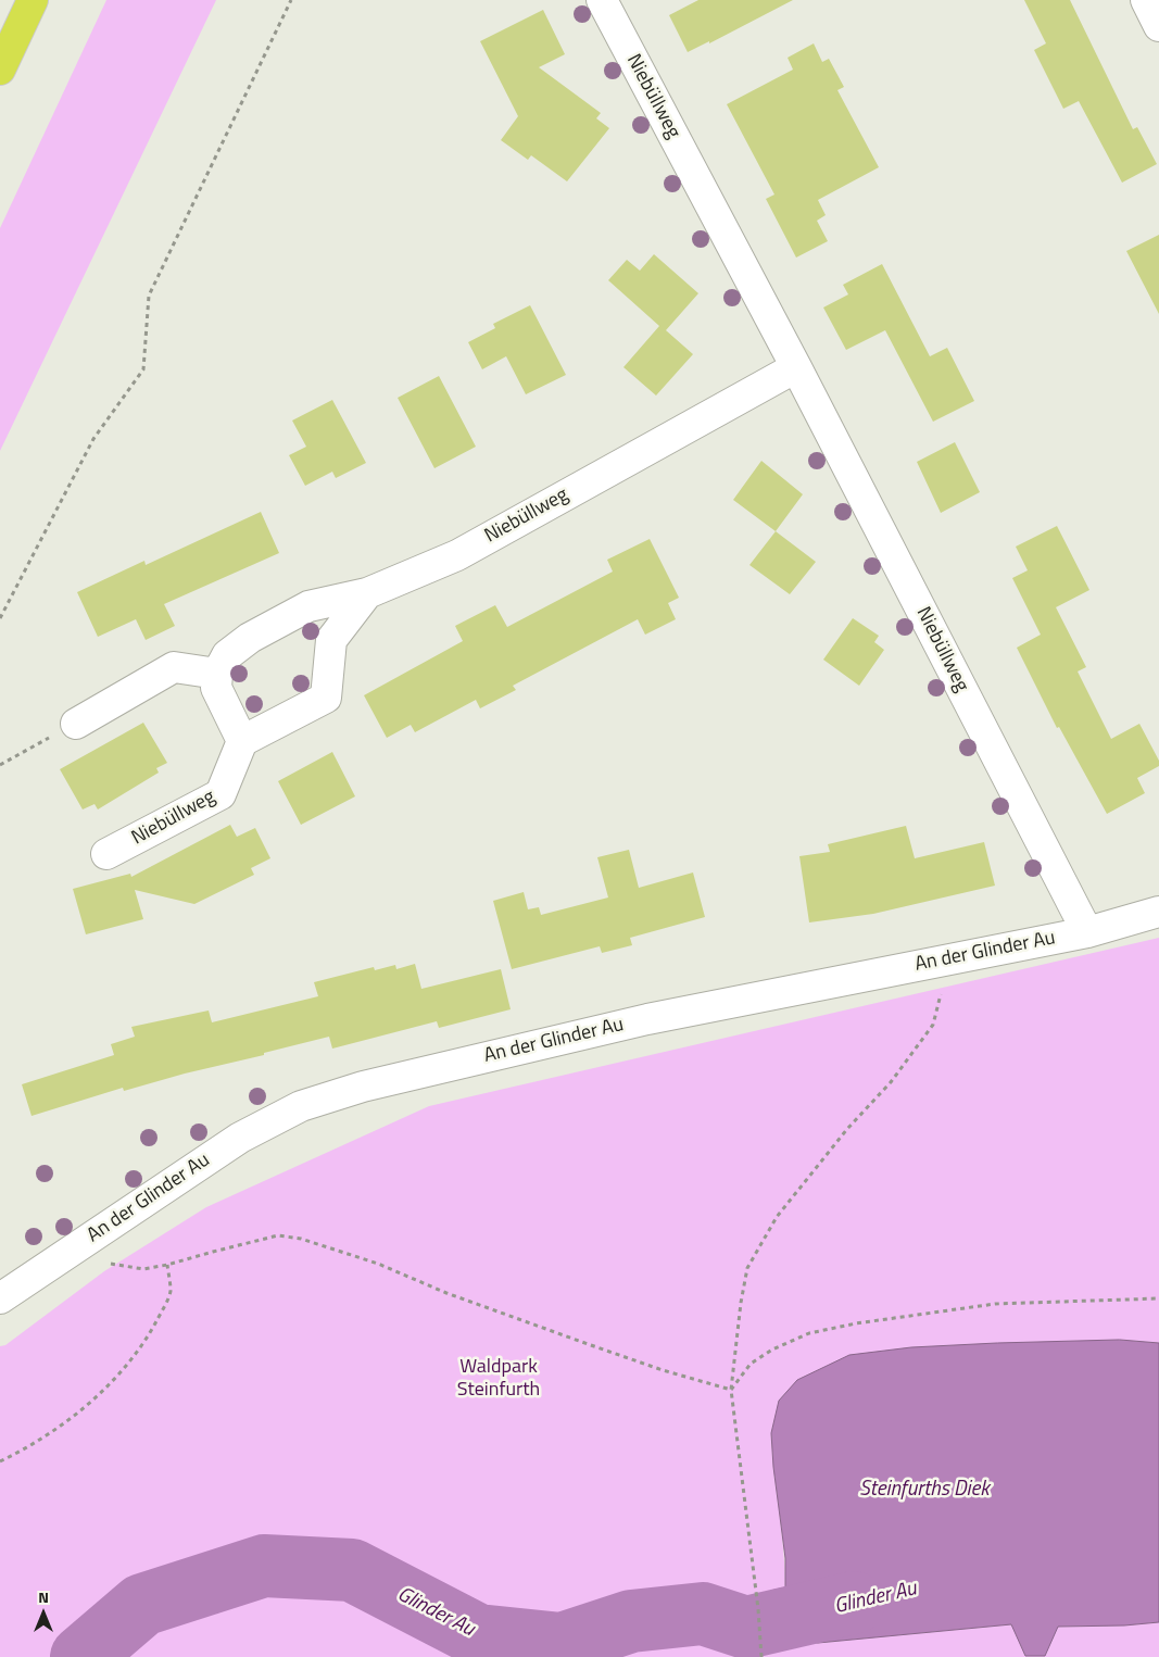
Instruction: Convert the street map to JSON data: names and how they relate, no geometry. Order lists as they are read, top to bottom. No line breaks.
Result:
{"streets":{"street":["Niebüllweg","An der Glinder Au"]},"crossings":[["Niebüllweg","An der Glinder Au"]],"water":["Steinfurths Diek","Glinder Au"],"parks":["Waldpark Steinfurth"],"north":"top"}
